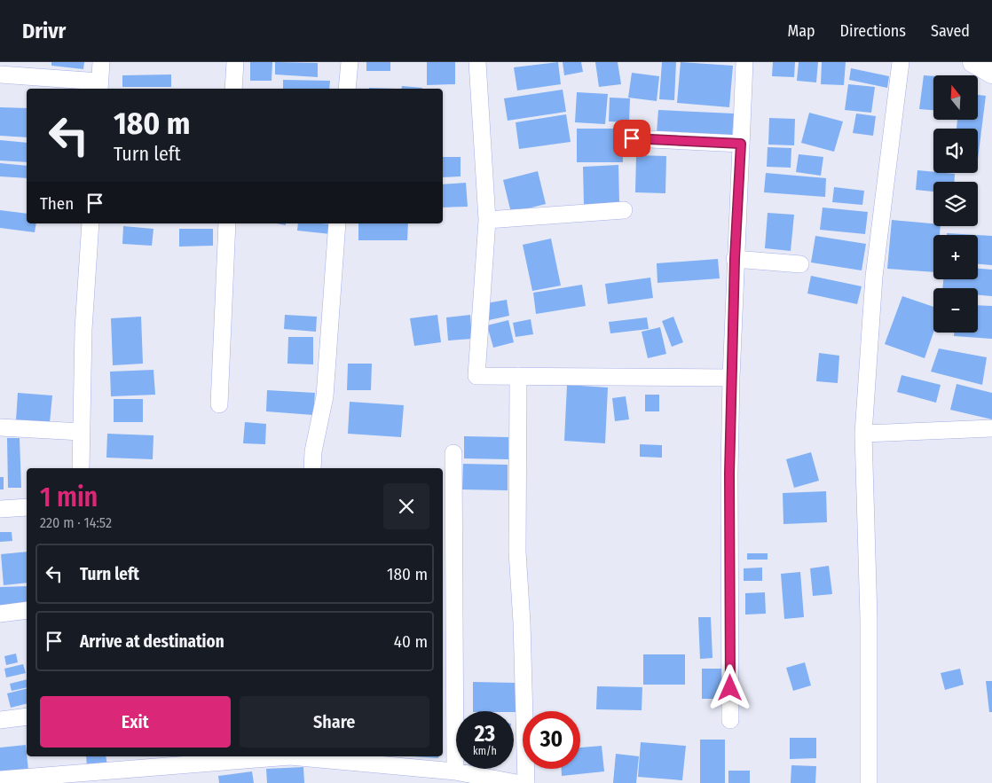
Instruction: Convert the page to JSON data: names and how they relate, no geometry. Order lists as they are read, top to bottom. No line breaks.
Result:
{"north":"top","page":{"header":"Drivr","nav":["Map","Directions","Saved"],"map_buttons":["+","−"],"turn":["180 m","Turn left"],"then":"Then","heading":["1 min","220 m · 14:52"],"list":[{"name":"Turn left","value":"180 m"},{"name":"Arrive at destination","value":"40 m"}],"buttons":["Exit","Share"],"speed":"23 km/h","limit":"30"}}
